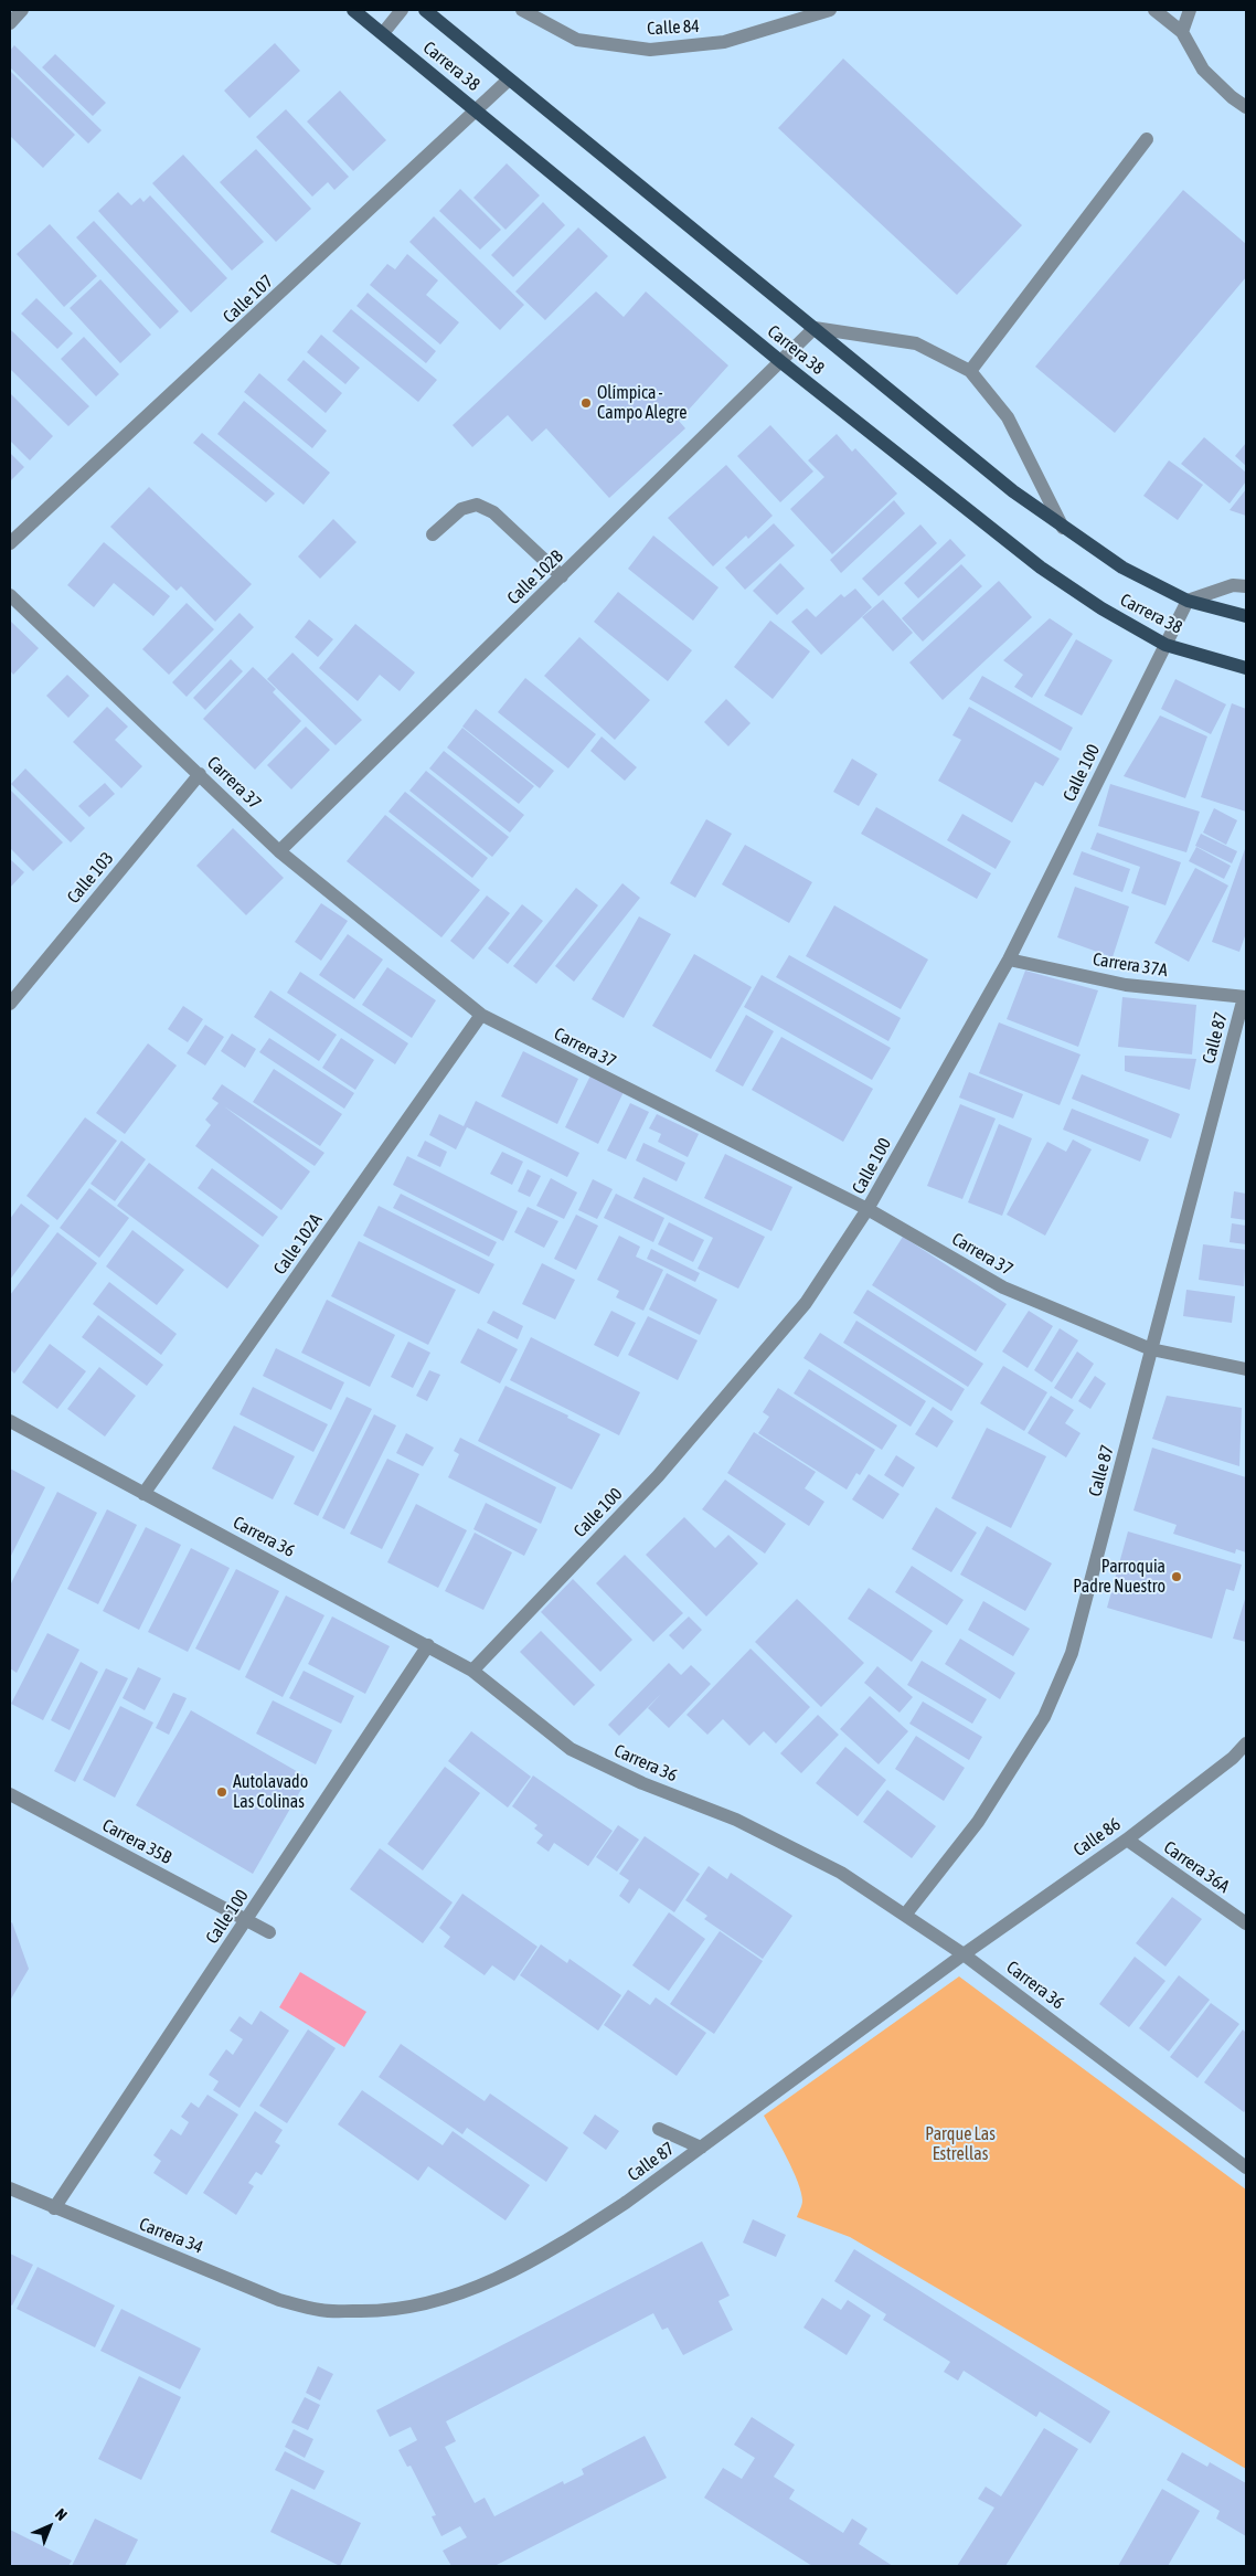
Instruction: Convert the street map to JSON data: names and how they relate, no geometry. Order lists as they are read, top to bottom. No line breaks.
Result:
{"streets":{"main road":["Carrera 38"],"street":["Calle 84","Calle 107","Calle 102B","Calle 100","Carrera 37","Calle 103","Carrera 37A","Calle 87","Calle 102A","Carrera 36","Calle 86","Carrera 35B","Carrera 36A","Carrera 34"]},"crossings":[["Carrera 38","Calle 107"],["Carrera 38","Calle 102B"],["Carrera 38","Calle 100"],["Calle 102B","Carrera 37"],["Calle 100","Carrera 37"],["Calle 100","Carrera 37A"],["Calle 100","Carrera 36"],["Calle 100","Carrera 35B"],["Calle 100","Carrera 34"],["Carrera 37","Calle 103"],["Carrera 37","Calle 87"],["Carrera 37","Calle 102A"],["Carrera 37A","Calle 87"],["Calle 87","Carrera 36"],["Calle 87","Calle 86"],["Calle 87","Carrera 34"],["Calle 102A","Carrera 36"],["Carrera 36","Calle 86"],["Calle 86","Carrera 36A"]],"parks":["Parque Las Estrellas"],"places":["Olímpica - Campo Alegre","Parroquia Padre Nuestro","Autolavado Las Colinas"],"north":"top right"}
